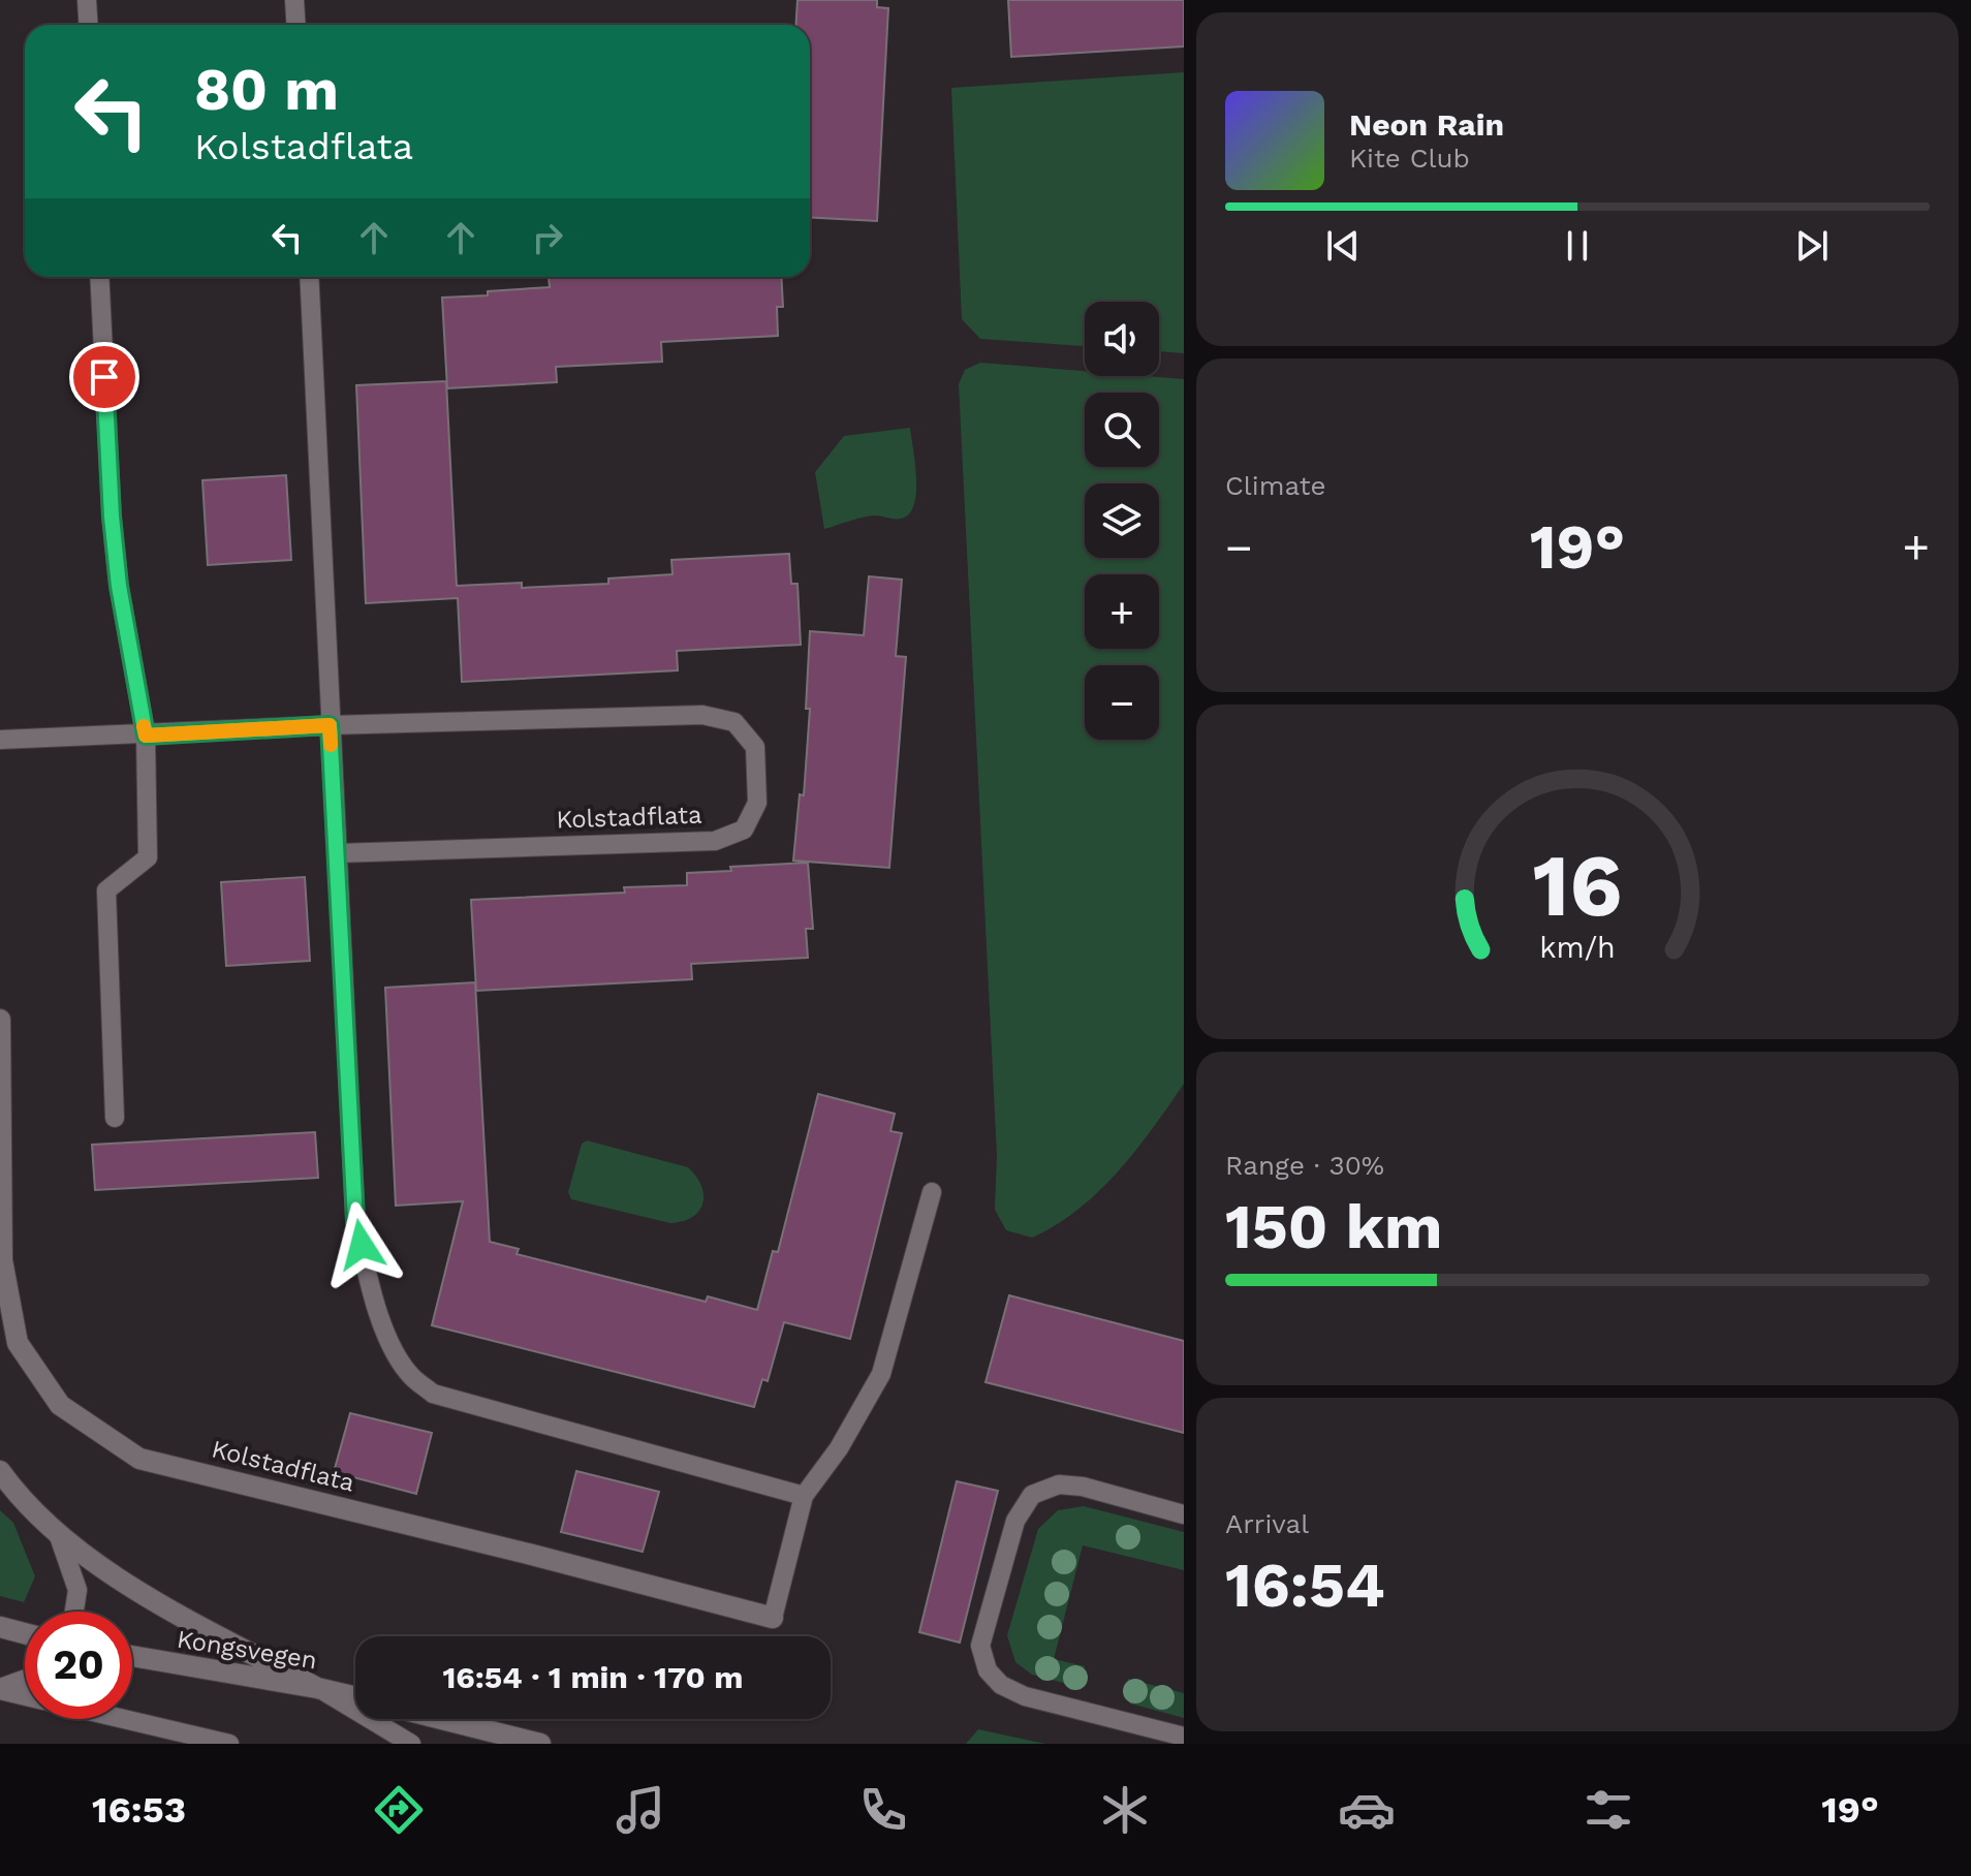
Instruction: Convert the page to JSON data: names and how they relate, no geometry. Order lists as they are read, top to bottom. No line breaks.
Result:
{"streets":{"street":["Kolstadflata","Kongsvegen"]},"page":{"turn":["80 m","Kolstadflata"],"song":["Neon Rain","Kite Club"],"map_buttons":["+","−"],"tile":["Climate",["Range · 30%","150 km"],["Arrival","16:54"]],"heat":["−","19°","+"],"limit":"20","trip":"16:54 · 1 min · 170 m","tabs":["16:53","19°"],"gauge":["16","km/h"]}}
